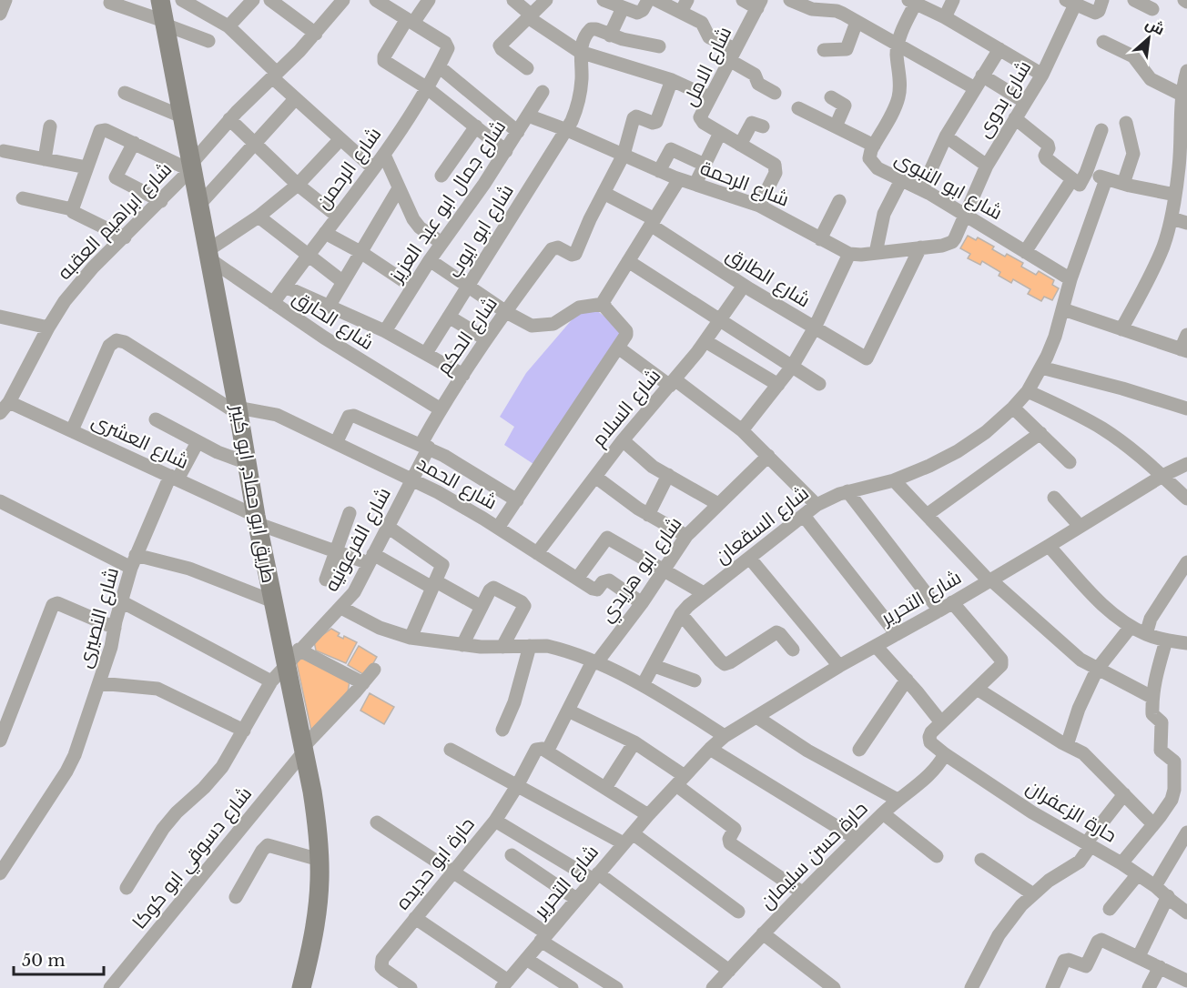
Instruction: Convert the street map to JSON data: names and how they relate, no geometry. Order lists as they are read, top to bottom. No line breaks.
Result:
{"streets":{"main road":["طريق ابو حماد, ابو كبير"],"street":["شارع الامل","شارع بدوى","شارع الرحمن","شارع الرحمة","شارع ابو النبوى","شارع جمال ابو عبد العزيز","شارع ابراهيم العقبه","شارع ابو ايوب","شارع الطارق","شارع الحارق","شارع الحكم","شارع السلام","شارع العشرى","شارع الحمد","شارع السقعان","شارع الفرعونيه","شارع ابو هريدي","شارع التحرير","شارع النصيرى","حارة الزعفران","حارة حسن سليمان","شارع دسوقي ابو كوكا","حارة ابو حديده"]},"crossings":[["شارع الامل","شارع الرحمة"],["شارع بدوى","شارع الرحمة"],["شارع بدوى","شارع ابو النبوى"],["شارع الرحمن","شارع الحارق"],["شارع الرحمة","شارع ابو النبوى"],["شارع الرحمة","شارع جمال ابو عبد العزيز"],["شارع الرحمة","شارع ابو ايوب"],["شارع الرحمة","شارع الطارق"],["شارع ابو النبوى","شارع السقعان"],["شارع ابراهيم العقبه","شارع العشرى"],["شارع ابراهيم العقبه","طريق ابو حماد, ابو كبير"],["شارع الطارق","شارع الحكم"],["شارع الطارق","شارع السلام"],["شارع الحارق","شارع الحكم"],["شارع الحارق","طريق ابو حماد, ابو كبير"],["شارع الحكم","شارع الفرعونيه"],["شارع السلام","شارع الحمد"],["شارع العشرى","طريق ابو حماد, ابو كبير"],["شارع العشرى","شارع الفرعونيه"],["شارع العشرى","شارع النصيرى"],["شارع الحمد","طريق ابو حماد, ابو كبير"],["شارع الحمد","شارع الفرعونيه"],["شارع الحمد","شارع ابو هريدي"],["طريق ابو حماد, ابو كبير","شارع الفرعونيه"],["طريق ابو حماد, ابو كبير","شارع دسوقي ابو كوكا"],["شارع ابو هريدي","حارة ابو حديده"],["حارة الزعفران","حارة حسن سليمان"]],"scale_bar":"50 m","north":"top right"}
